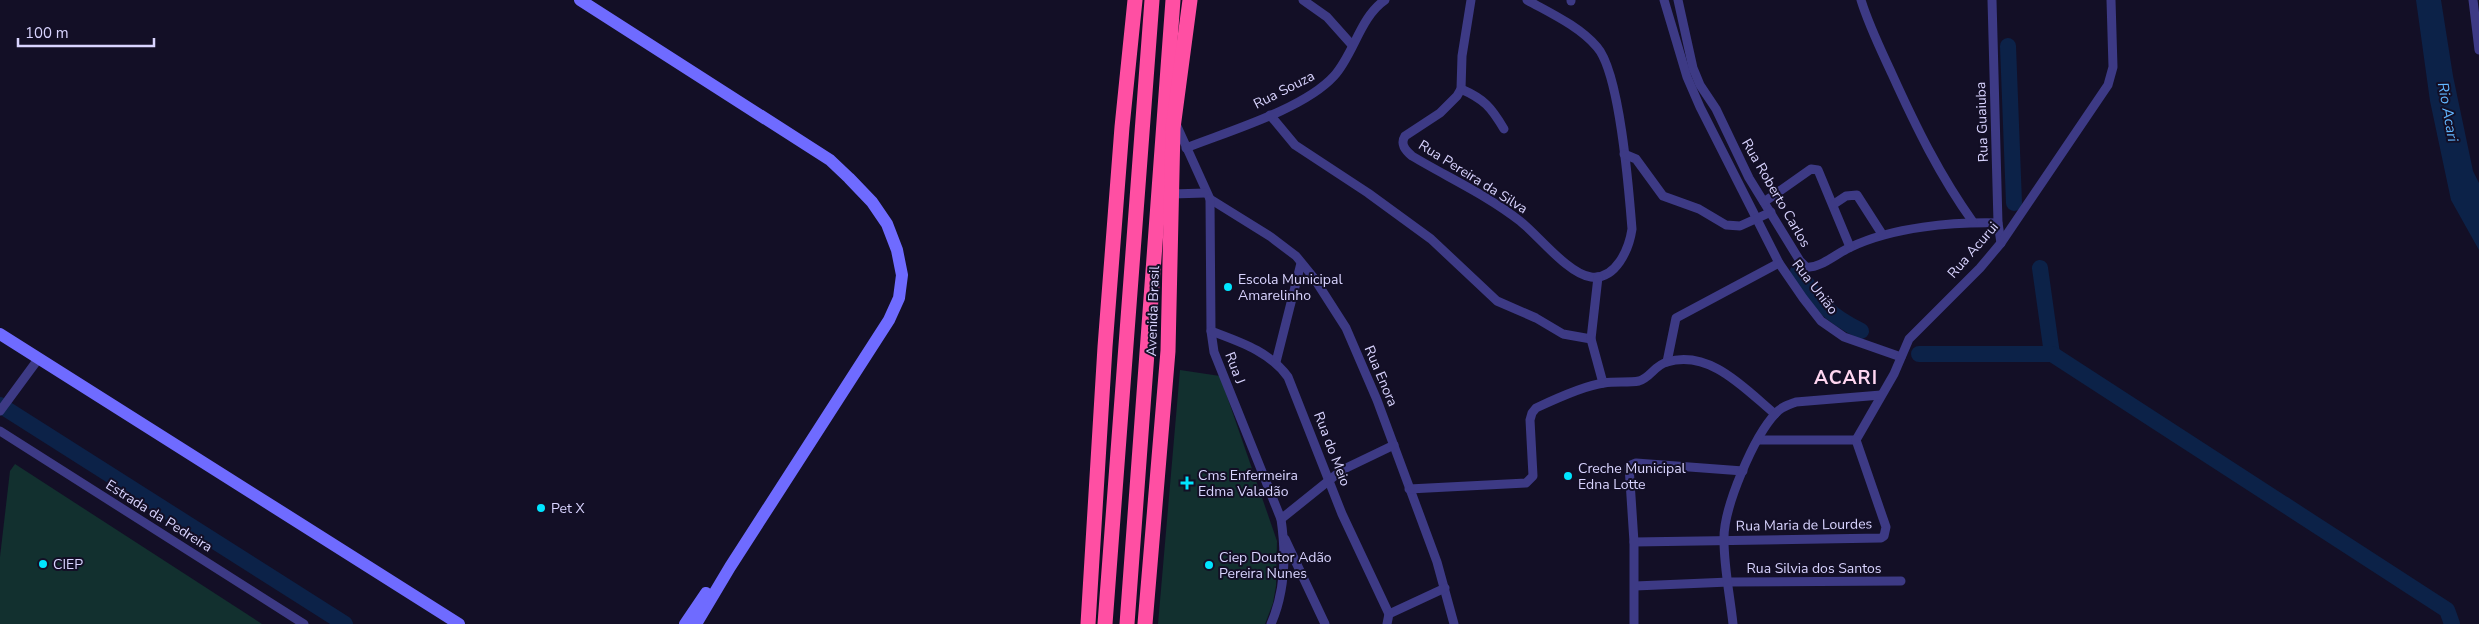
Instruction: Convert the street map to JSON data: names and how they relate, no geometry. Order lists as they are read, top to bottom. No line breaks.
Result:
{"streets":{"highway":["Avenida Brasil"],"street":["Rua Souza","Rua Guaiuba","Rua Pereira da Silva","Rua Roberto Carlos","Rua Acurui","Rua União","Rua J","Rua Enora","Rua do Meio","Estrada da Pedreira","Rua Maria de Lourdes","Rua Silvia dos Santos"]},"crossings":[["Rua Guaiuba","Rua Roberto Carlos"],["Rua Guaiuba","Rua Acurui"],["Rua Acurui","Rua União"],["Rua Acurui","Rua Maria de Lourdes"],["Rua J","Rua Enora"],["Rua J","Rua do Meio"]],"districts":["ACARI"],"water":["Rio Acari"],"places":{"other":["Escola Municipal Amarelinho","Creche Municipal Edna Lotte","Pet X","CIEP","Ciep Doutor Adão Pereira Nunes"],"health":["Cms Enfermeira Edma Valadão"]},"scale_bar":"100 m"}
